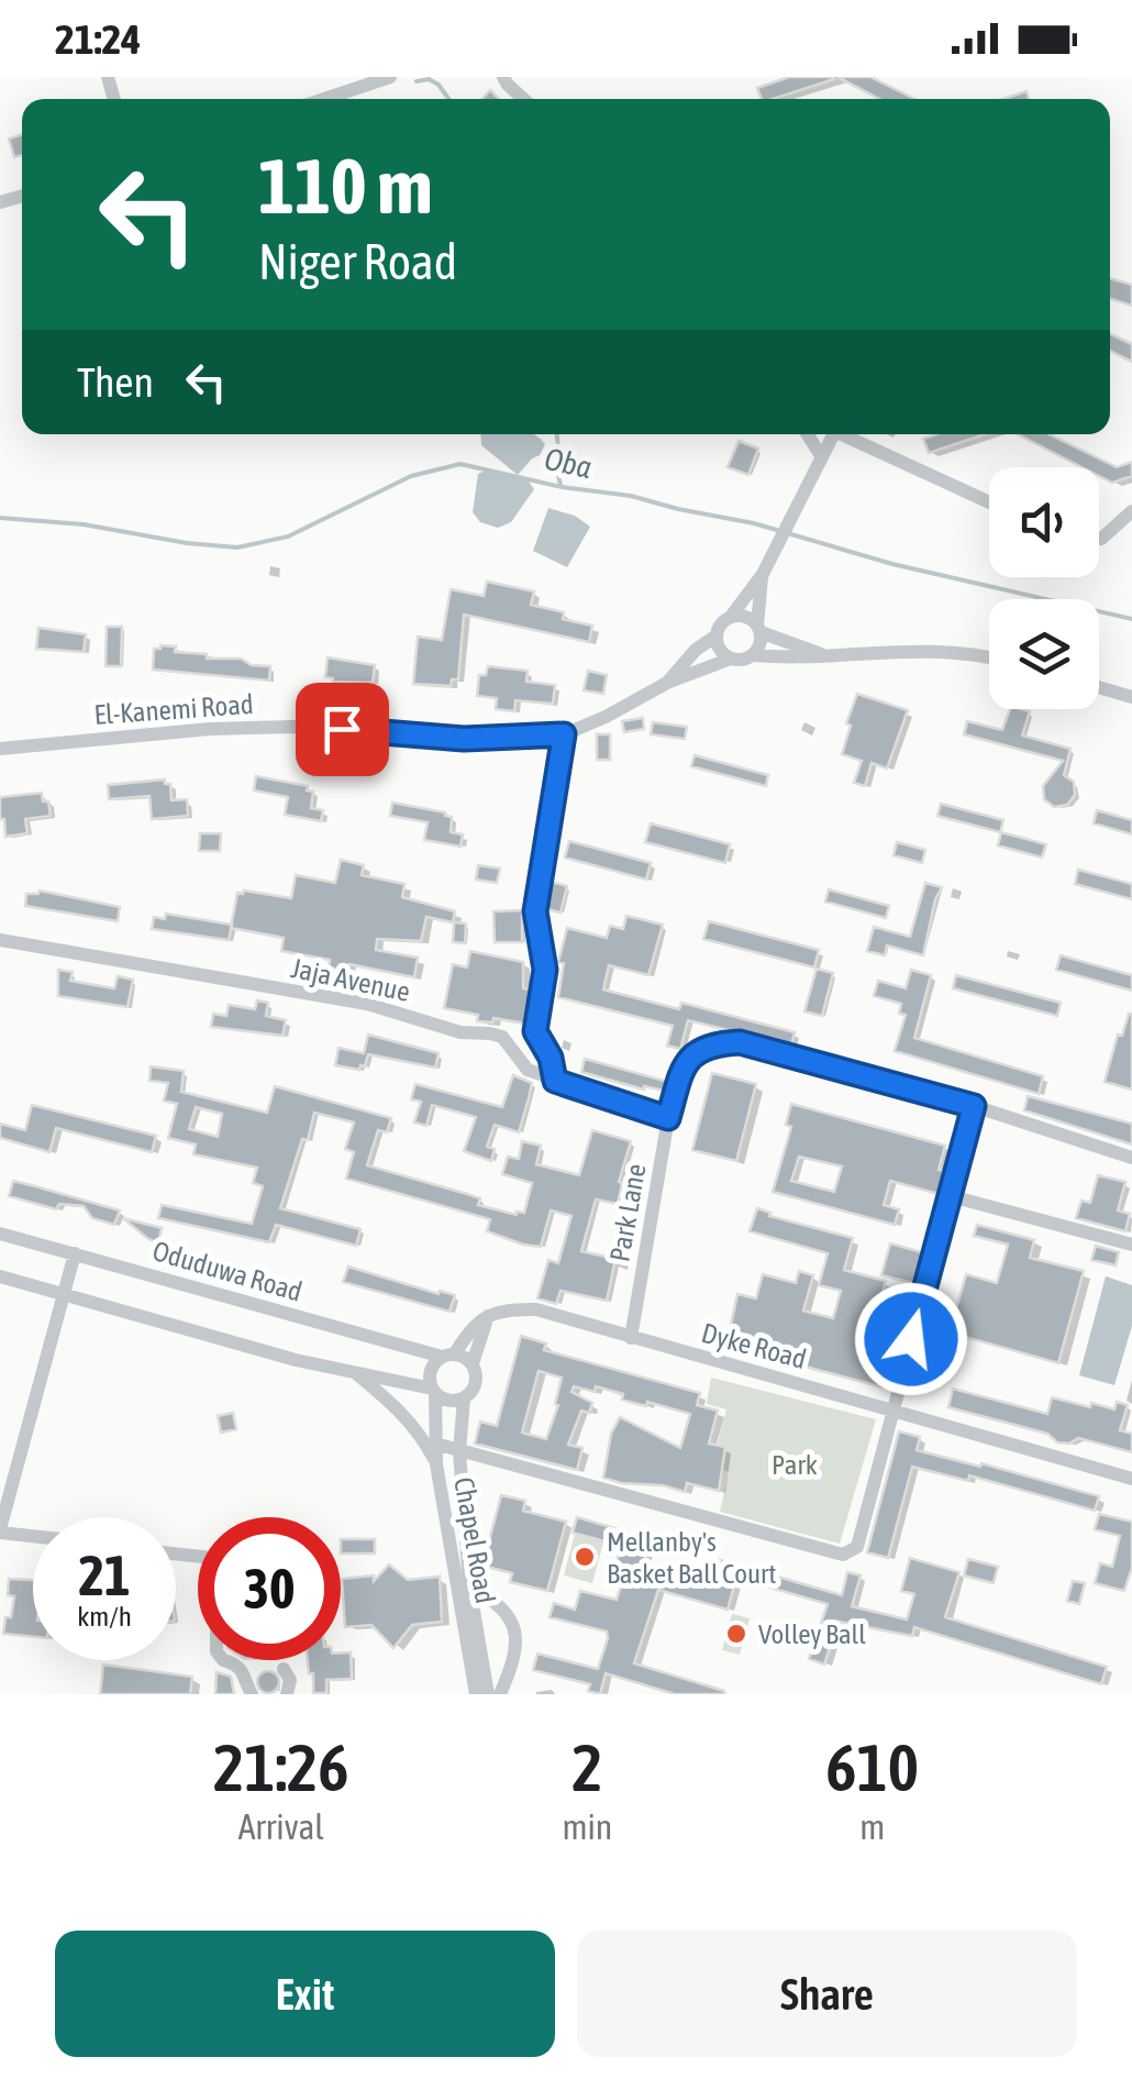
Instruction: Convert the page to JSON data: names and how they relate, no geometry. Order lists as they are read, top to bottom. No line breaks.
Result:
{"streets":{"street":["El-Kanemi Road","Jaja Avenue","Park Lane","Oduduwa Road","Dyke Road","Chapel Road"]},"crossings":[["Jaja Avenue","Park Lane"],["Park Lane","Dyke Road"],["Oduduwa Road","Chapel Road"]],"water":["Oba"],"parks":["Park"],"places":["Mellanby's Basket Ball Court","Volley Ball"],"page":{"status":"21:24","turn":["110 m","Niger Road"],"then":"Then","speed":"21 km/h","limit":"30","eta":["21:26","Arrival","2","min","610","m"],"buttons":["Exit","Share"]}}
